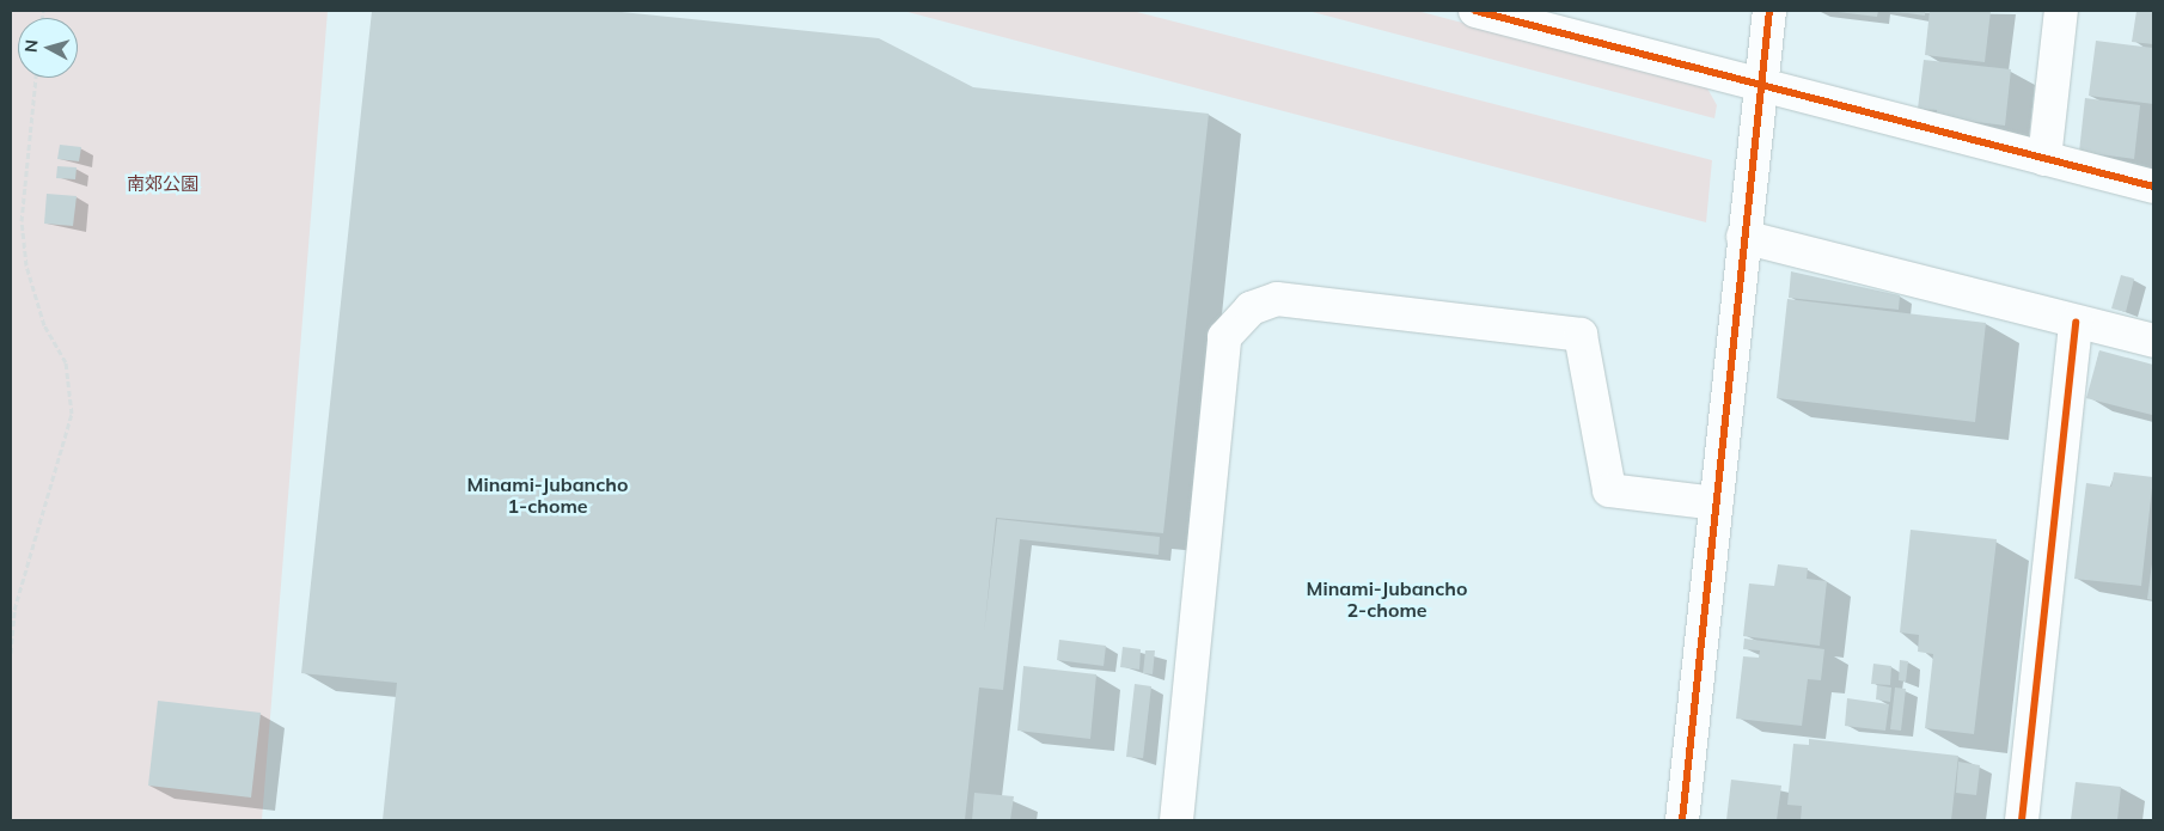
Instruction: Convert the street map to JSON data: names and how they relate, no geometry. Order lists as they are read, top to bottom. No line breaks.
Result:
{"districts":["Minami-Jubancho 1-chome","Minami-Jubancho 2-chome"],"parks":["南郊公園"],"north":"left"}
